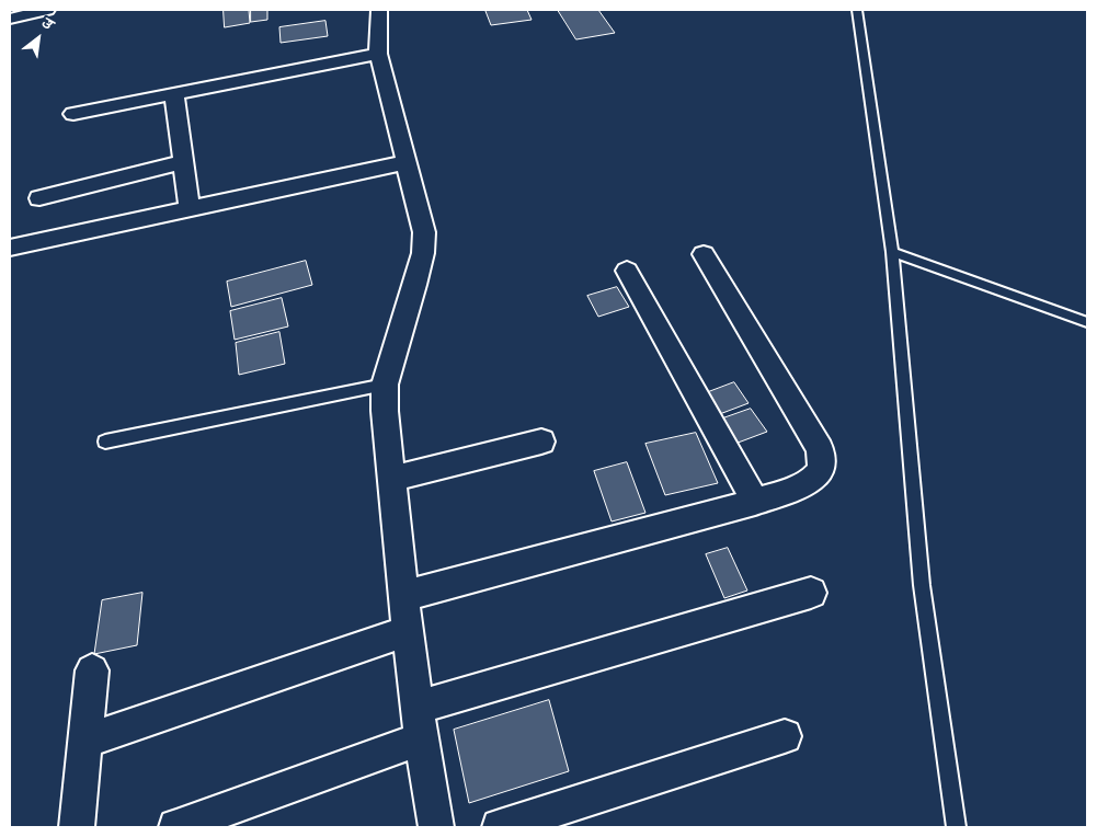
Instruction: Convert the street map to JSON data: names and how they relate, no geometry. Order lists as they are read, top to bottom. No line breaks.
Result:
{"north":"top right"}
